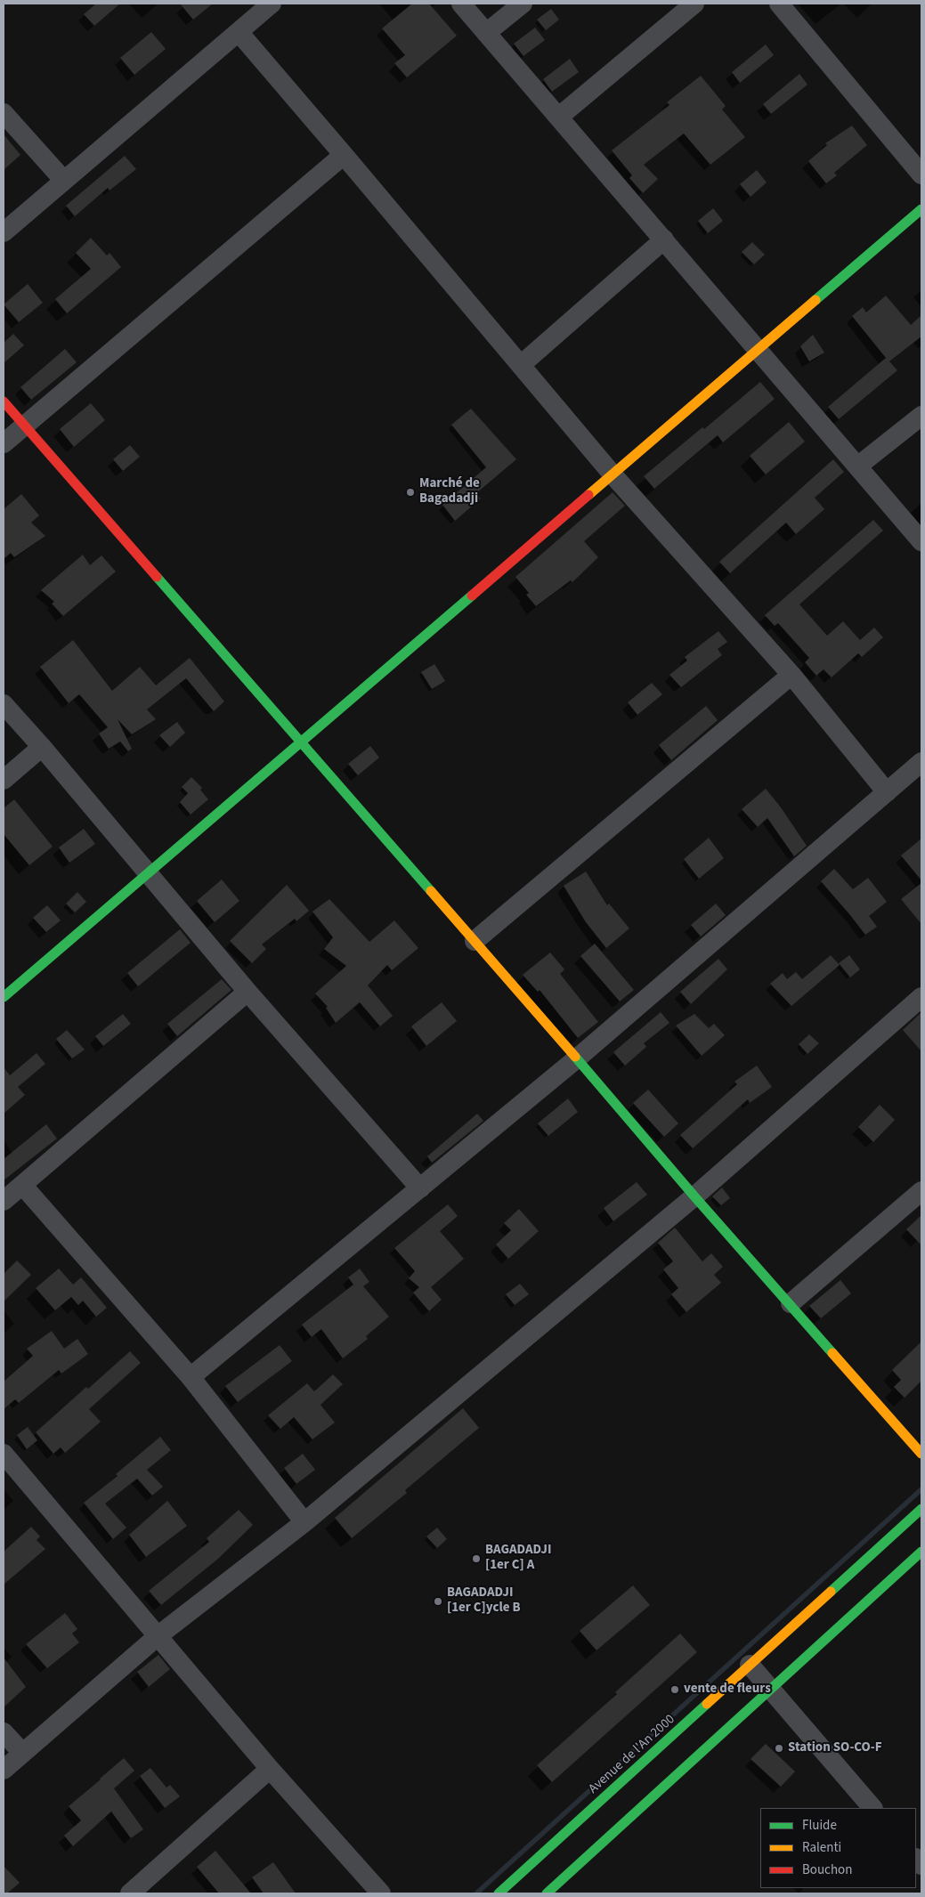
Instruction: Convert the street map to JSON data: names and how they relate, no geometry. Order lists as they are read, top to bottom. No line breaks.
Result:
{"streets":{"street":["Avenue de l'An 2000"]},"places":["Marché de Bagadadji","BAGADADJI [1er C] A","BAGADADJI [1er C]ycle B","vente de fleurs","Station SO-CO-F"],"legend":["Fluide","Ralenti","Bouchon"]}
